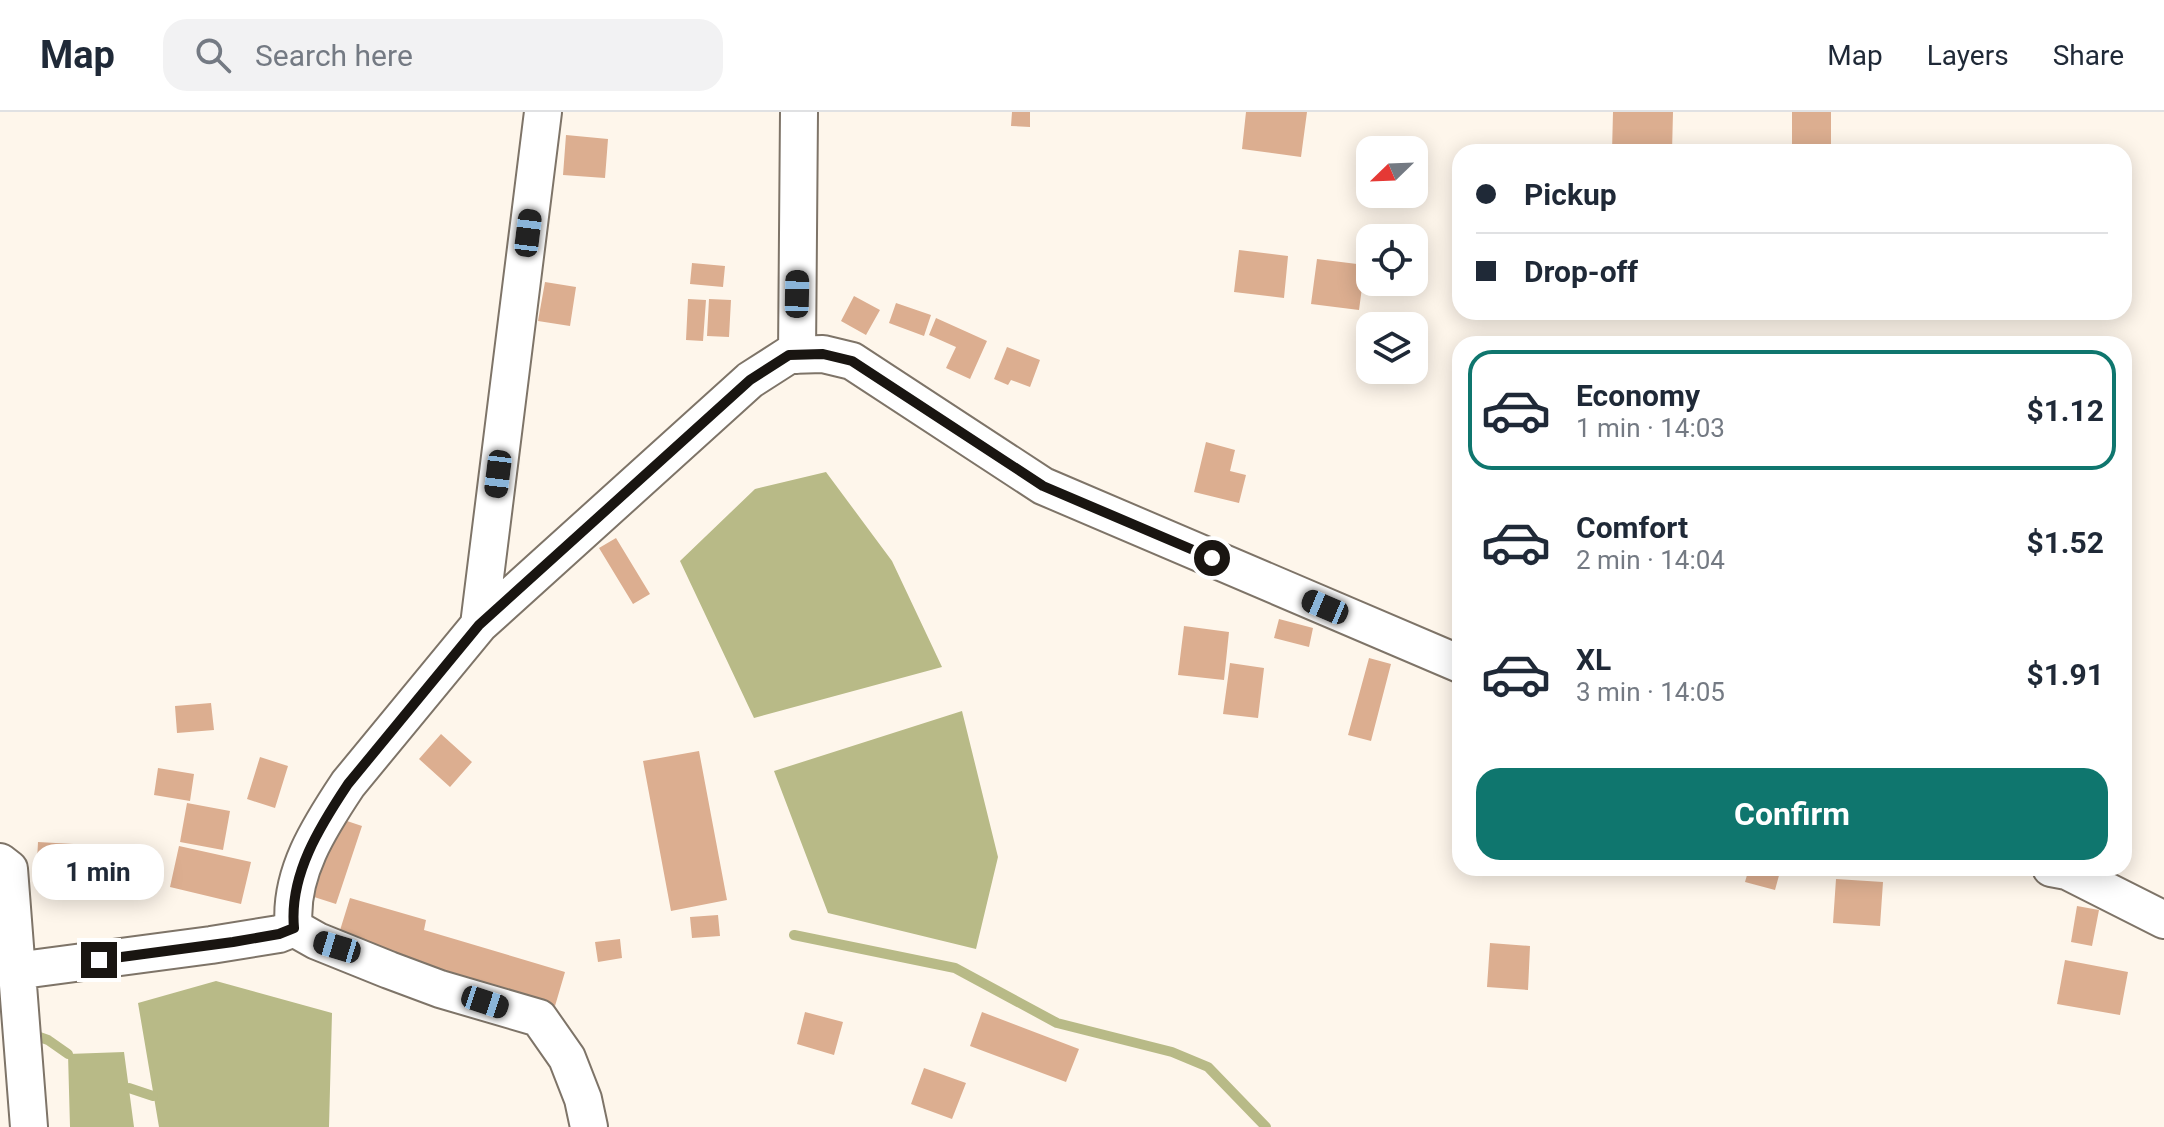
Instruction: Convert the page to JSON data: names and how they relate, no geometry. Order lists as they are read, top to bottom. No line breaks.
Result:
{"north":"bottom left","page":{"header":"Map","search":"Search here","nav":["Map","Layers","Share"],"banner":["Pickup","Drop-off"],"list":[{"name":"Economy","note":"1 min · 14:03","value":"$1.12"},{"name":"Comfort","note":"2 min · 14:04","value":"$1.52"},{"name":"XL","note":"3 min · 14:05","value":"$1.91"}],"buttons":"Confirm","bubble":"1 min"}}
